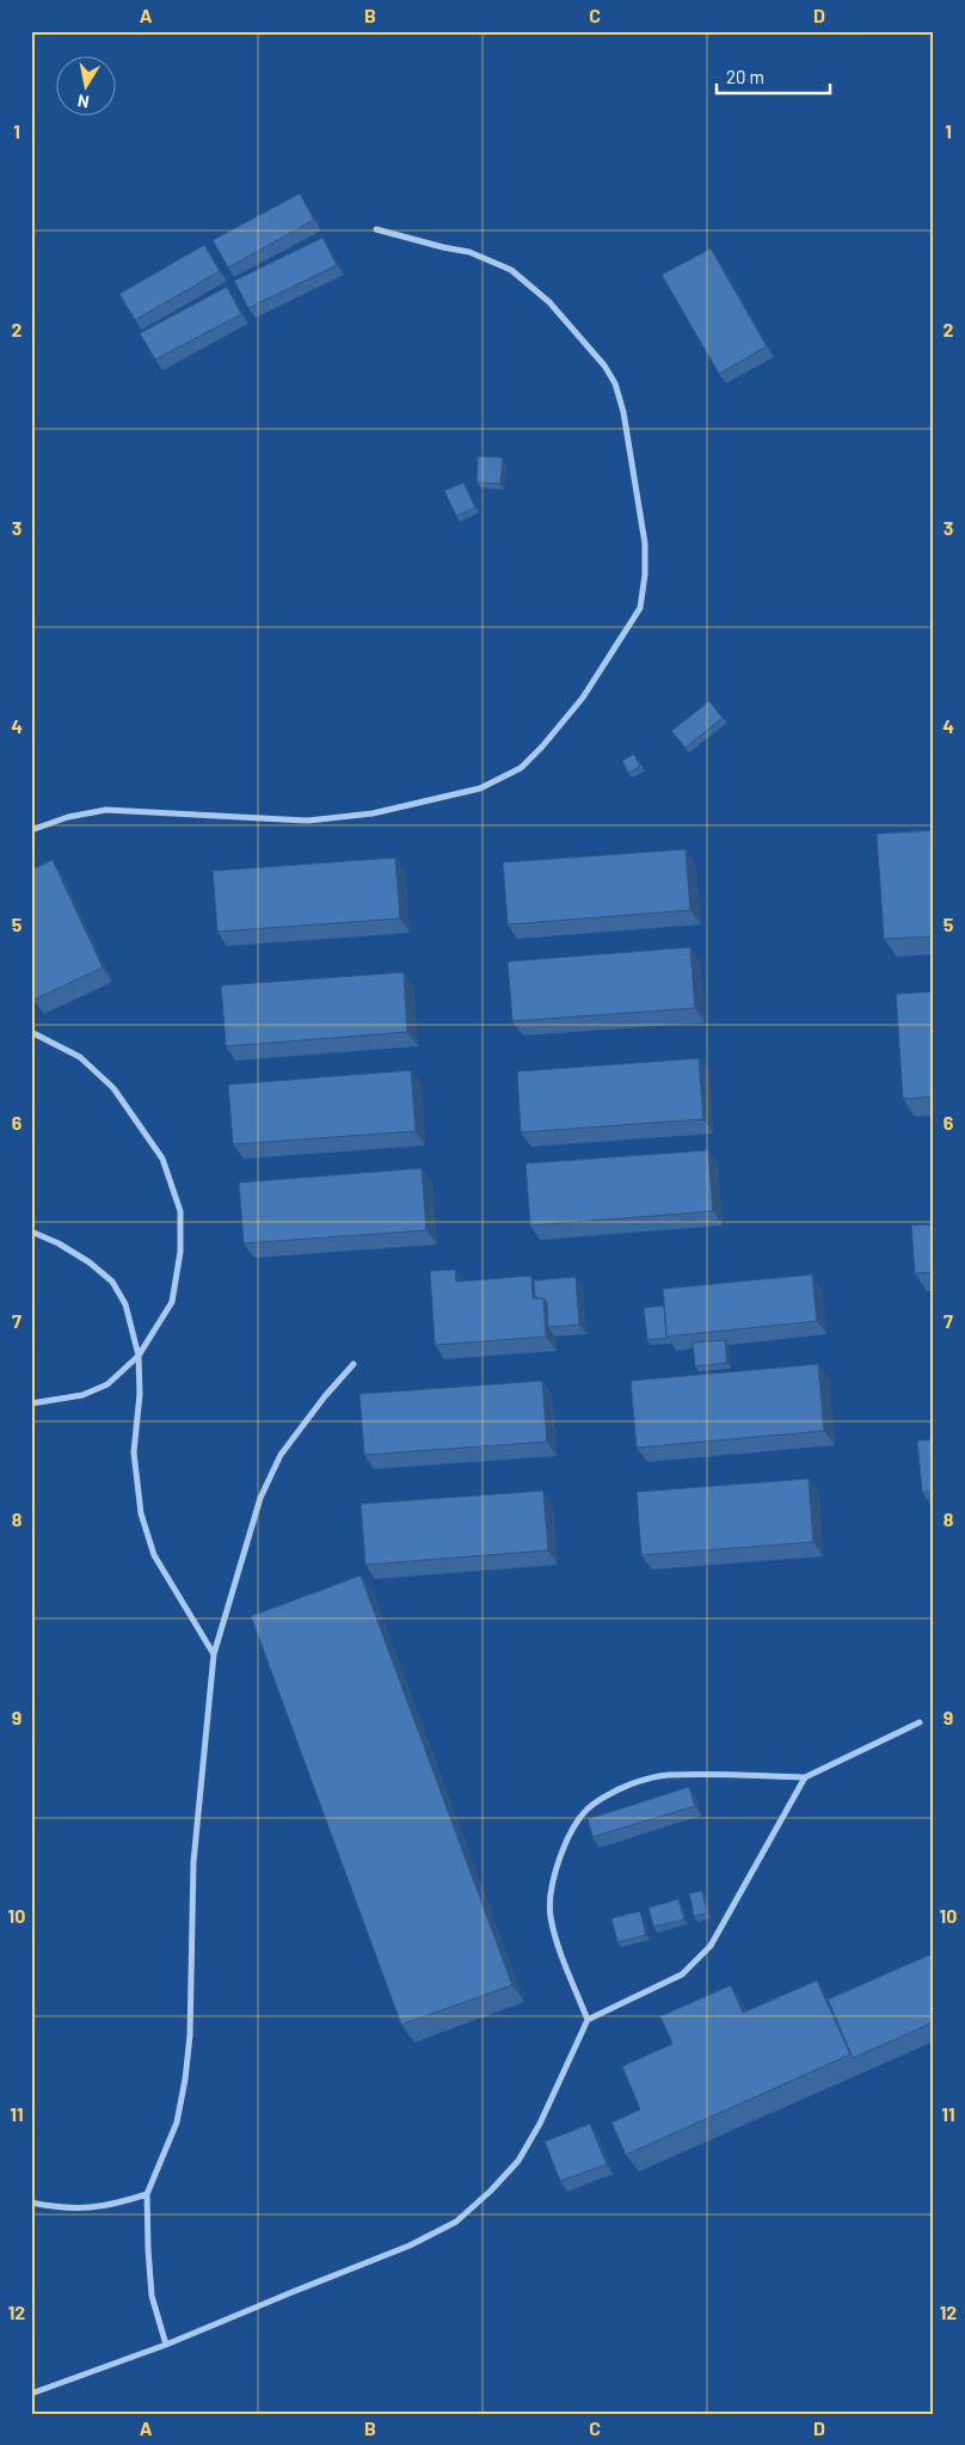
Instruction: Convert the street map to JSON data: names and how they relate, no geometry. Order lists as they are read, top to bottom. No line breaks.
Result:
{"scale_bar":"20 m","north":"bottom","grid":{"columns":["A","B","C","D"],"rows":["1","2","3","4","5","6","7","8","9","10","11","12"]}}
